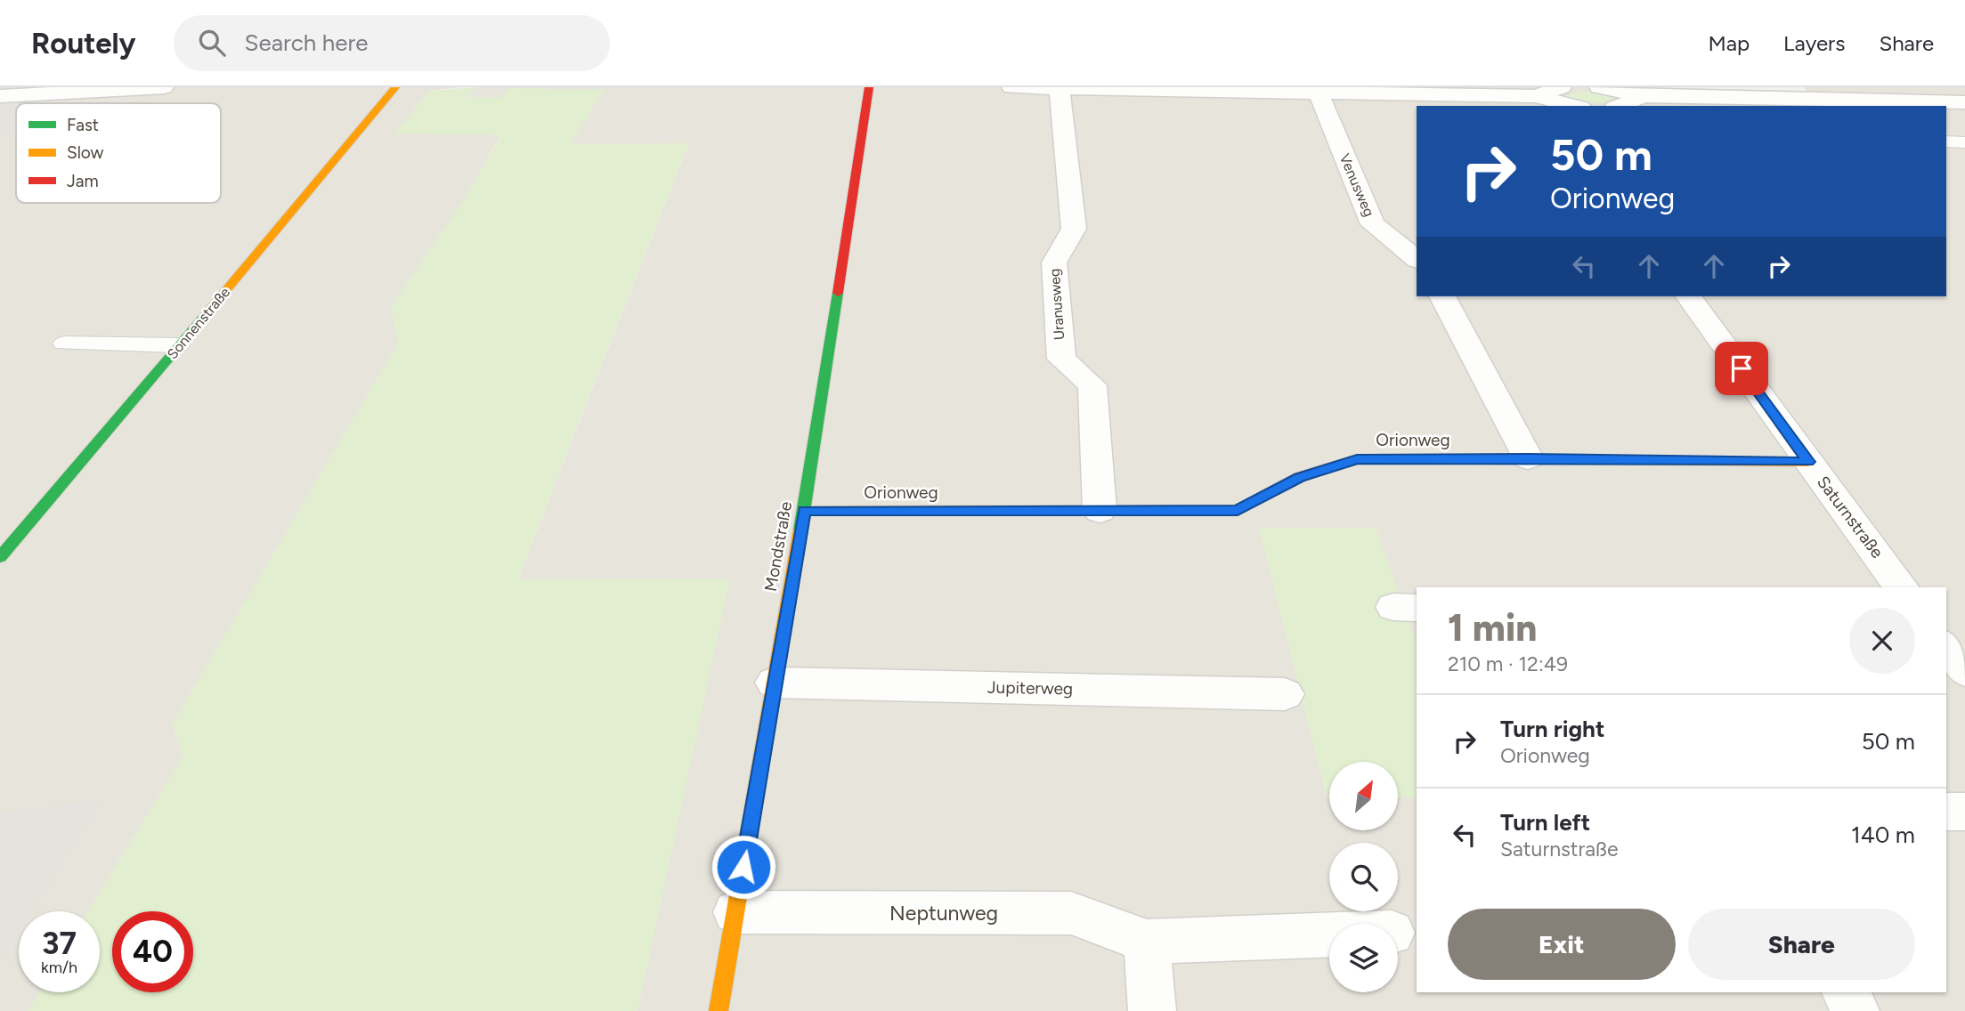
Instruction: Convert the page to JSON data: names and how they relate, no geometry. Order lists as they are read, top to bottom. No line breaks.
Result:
{"streets":{"street":["Venusweg","Uranusweg","Sonnenstraße","Orionweg","Saturnstraße","Mondstraße","Jupiterweg","Neptunweg"]},"crossings":[["Uranusweg","Orionweg"],["Orionweg","Saturnstraße"],["Orionweg","Mondstraße"],["Mondstraße","Jupiterweg"],["Mondstraße","Neptunweg"]],"legend":["Fast","Slow","Jam"],"north":"top right","page":{"header":"Routely","search":"Search here","nav":["Map","Layers","Share"],"turn":["50 m","Orionweg"],"heading":["1 min","210 m · 12:49"],"list":[{"name":"Turn right","note":"Orionweg","value":"50 m"},{"name":"Turn left","note":"Saturnstraße","value":"140 m"}],"buttons":["Exit","Share"],"speed":"37 km/h","limit":"40"}}
